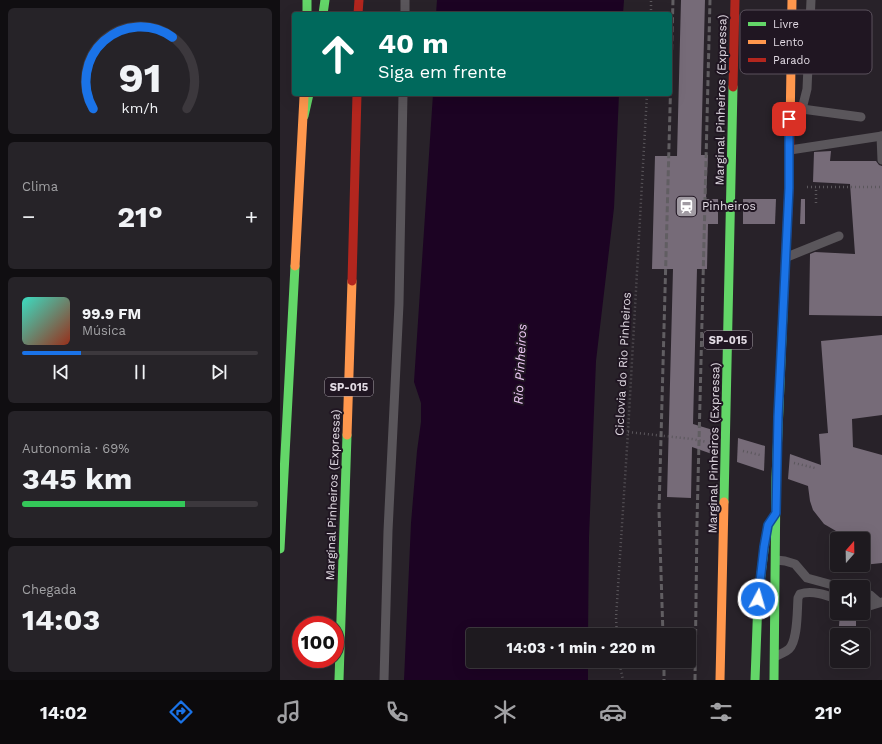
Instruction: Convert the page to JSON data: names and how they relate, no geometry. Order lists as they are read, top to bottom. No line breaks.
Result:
{"streets":{"main road":["Marginal Pinheiros (Expressa)","SP-015"],"path":["Ciclovia do Rio Pinheiros"]},"water":["Rio Pinheiros"],"places":{"station":["Pinheiros"]},"legend":["Livre","Lento","Parado"],"north":"top","page":{"turn":["40 m","Siga em frente"],"tile":["Clima",["Autonomia · 69%","345 km"],["Chegada","14:03"]],"heat":["−","21°","+"],"song":["99.9 FM","Música"],"limit":"100","trip":"14:03 · 1 min · 220 m","tabs":["14:02","21°"],"gauge":["91","km/h"]}}
